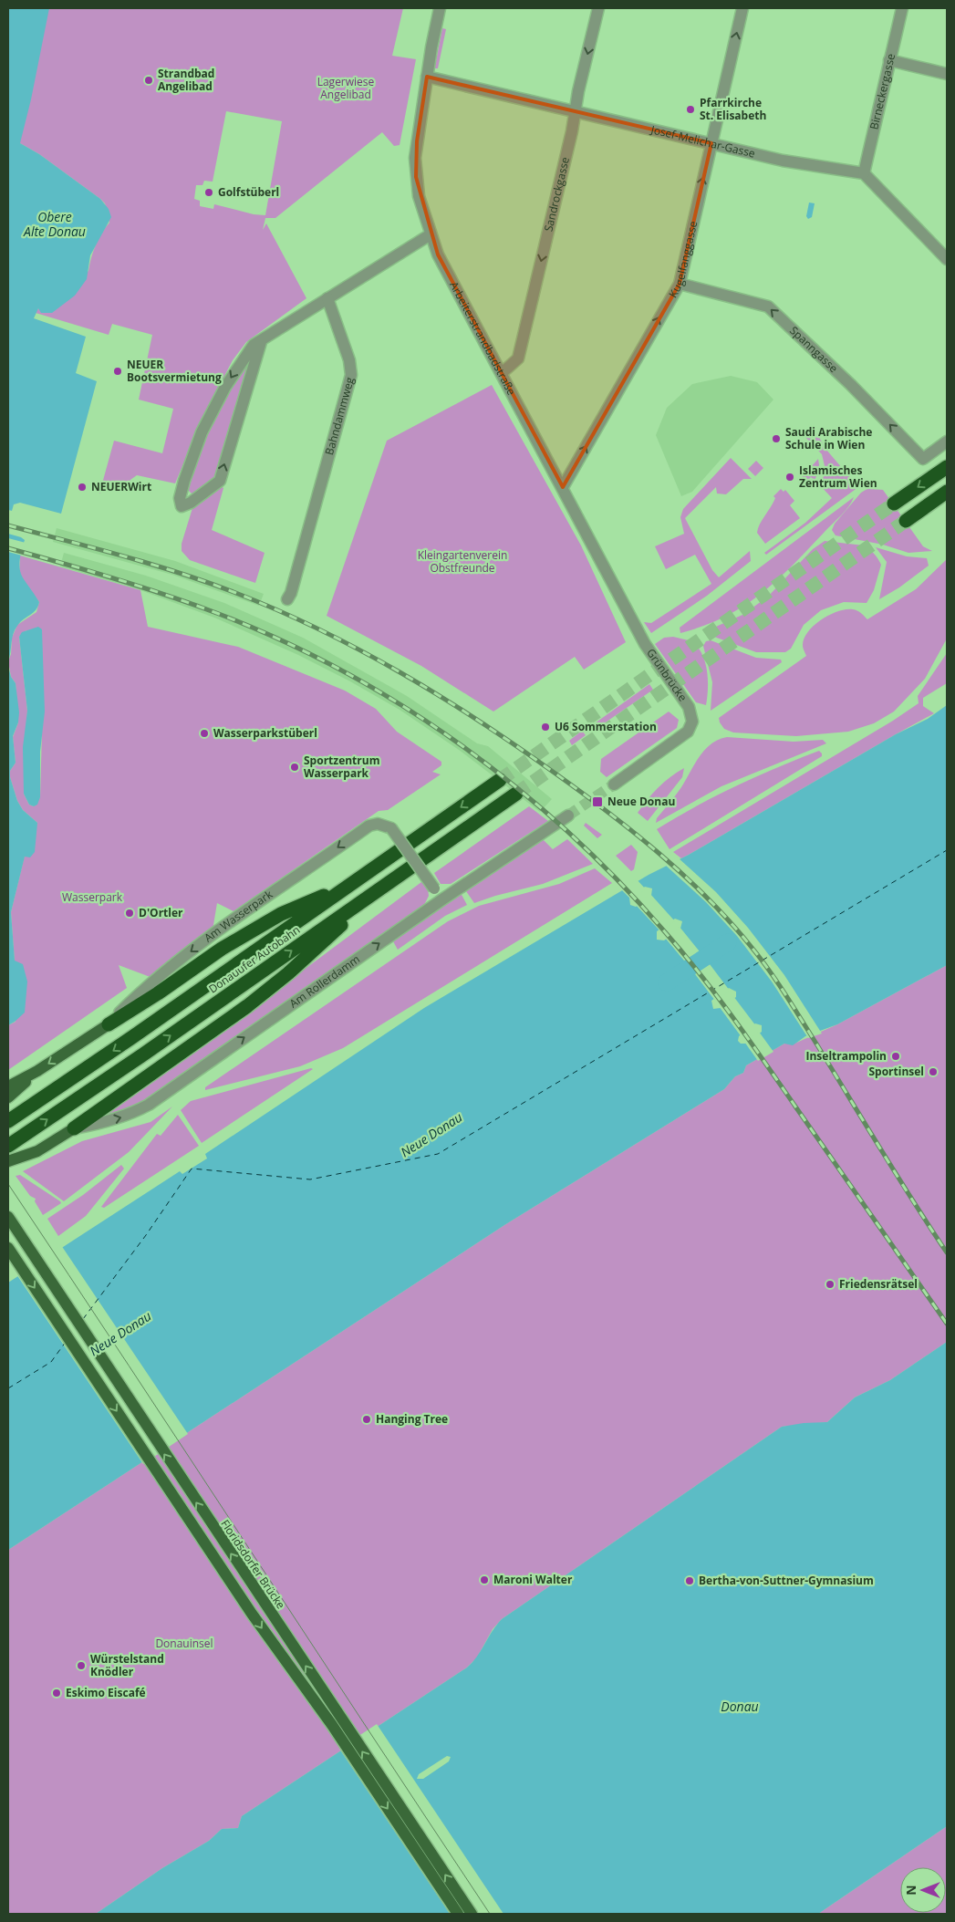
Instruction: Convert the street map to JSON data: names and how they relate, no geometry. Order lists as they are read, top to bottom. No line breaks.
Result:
{"streets":{"highway":["Donauufer Autobahn"],"main road":["Floridsdorfer Brücke"],"street":["Birneckergasse","Josef-Melichar-Gasse","Sandrockgasse","Kugelfanggasse","Arbeiterstrandbadstraße","Spanngasse","Bahndammweg","Grünbrücke","Am Wasserpark","Am Rollerdamm"]},"crossings":[["Birneckergasse","Josef-Melichar-Gasse"],["Josef-Melichar-Gasse","Sandrockgasse"],["Josef-Melichar-Gasse","Kugelfanggasse"],["Josef-Melichar-Gasse","Arbeiterstrandbadstraße"],["Sandrockgasse","Arbeiterstrandbadstraße"],["Kugelfanggasse","Arbeiterstrandbadstraße"],["Kugelfanggasse","Spanngasse"],["Arbeiterstrandbadstraße","Grünbrücke"],["Am Wasserpark","Am Rollerdamm"]],"one_way":["Sandrockgasse","Kugelfanggasse","Spanngasse","Am Wasserpark","Am Rollerdamm"],"water":["Obere Alte Donau","Neue Donau","Donau"],"parks":["Lagerwiese Angelibad","Kleingartenverein Obstfreunde","Wasserpark","Donauinsel"],"places":{"other":["Strandbad Angelibad","Pfarrkirche St. Elisabeth","Golfstüberl","NEUER Bootsvermietung","Saudi Arabische Schule in Wien","Islamisches Zentrum Wien","NEUERWirt","U6 Sommerstation","Wasserparkstüberl","Sportzentrum Wasserpark","D'Ortler","Inseltrampolin","Sportinsel","Friedensrätsel","Hanging Tree","Maroni Walter","Bertha-von-Suttner-Gymnasium","Würstelstand Knödler","Eskimo Eiscafé"],"transit":["Neue Donau"]},"north":"left"}
